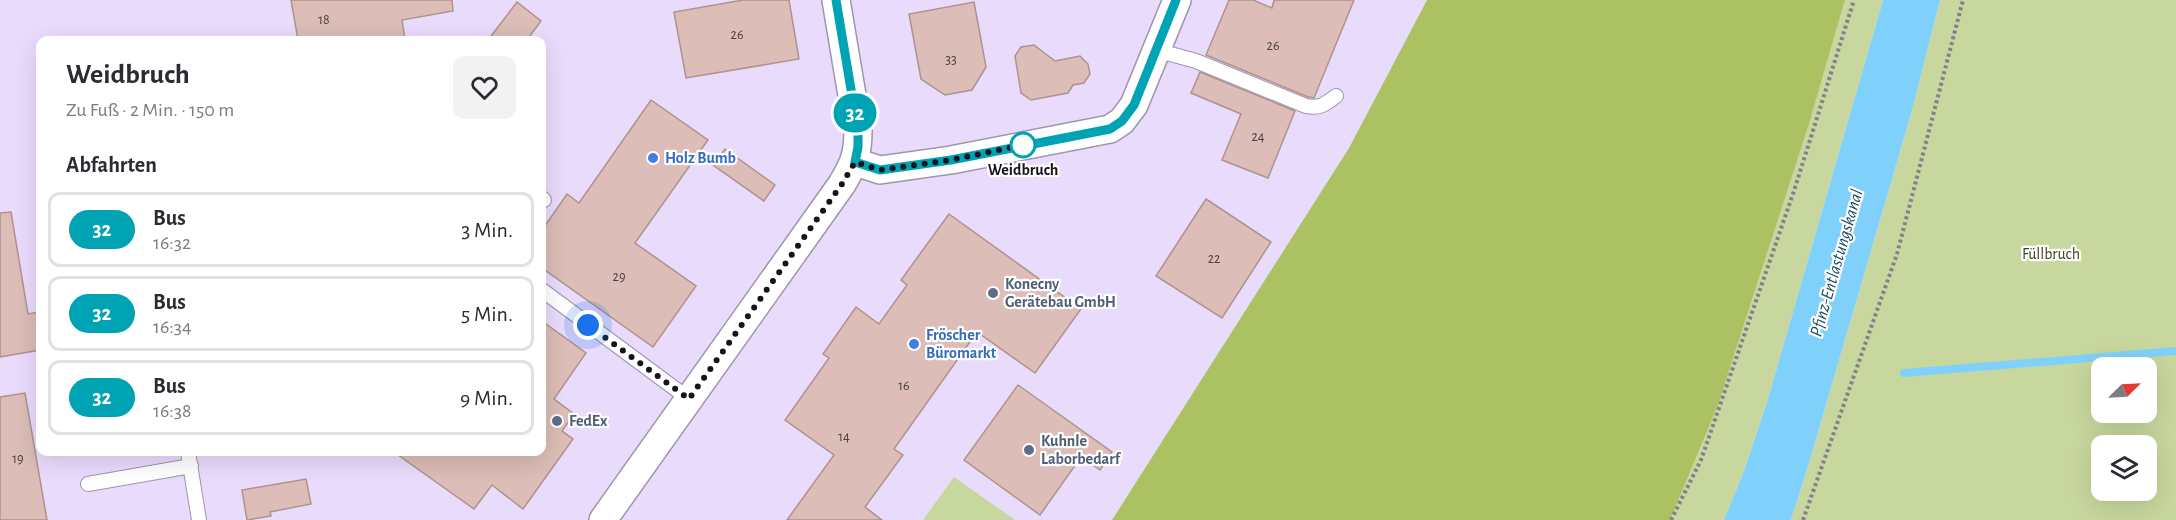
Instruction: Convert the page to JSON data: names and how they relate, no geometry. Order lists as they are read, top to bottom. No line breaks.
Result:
{"water":["Pfinz-Entlastungskanal"],"parks":["Füllbruch"],"places":["Weidbruch","Holz Bumb","Konecny Gerätebau GmbH","Fröscher Büromarkt","FedEx","Kuhnle Laborbedarf"],"lines":["bus line 32"],"house_numbers":["18","26","26","33","24","22","29","16","14","19"],"north":"top right","page":{"on_map":"32","heading":[["Weidbruch","Zu Fuß · 2 Min. · 150 m"],"Abfahrten"],"list":[{"mark":"32","name":"Bus","note":"16:32","value":"3 Min."},{"mark":"32","name":"Bus","note":"16:34","value":"5 Min."},{"mark":"32","name":"Bus","note":"16:38","value":"9 Min."}]}}
